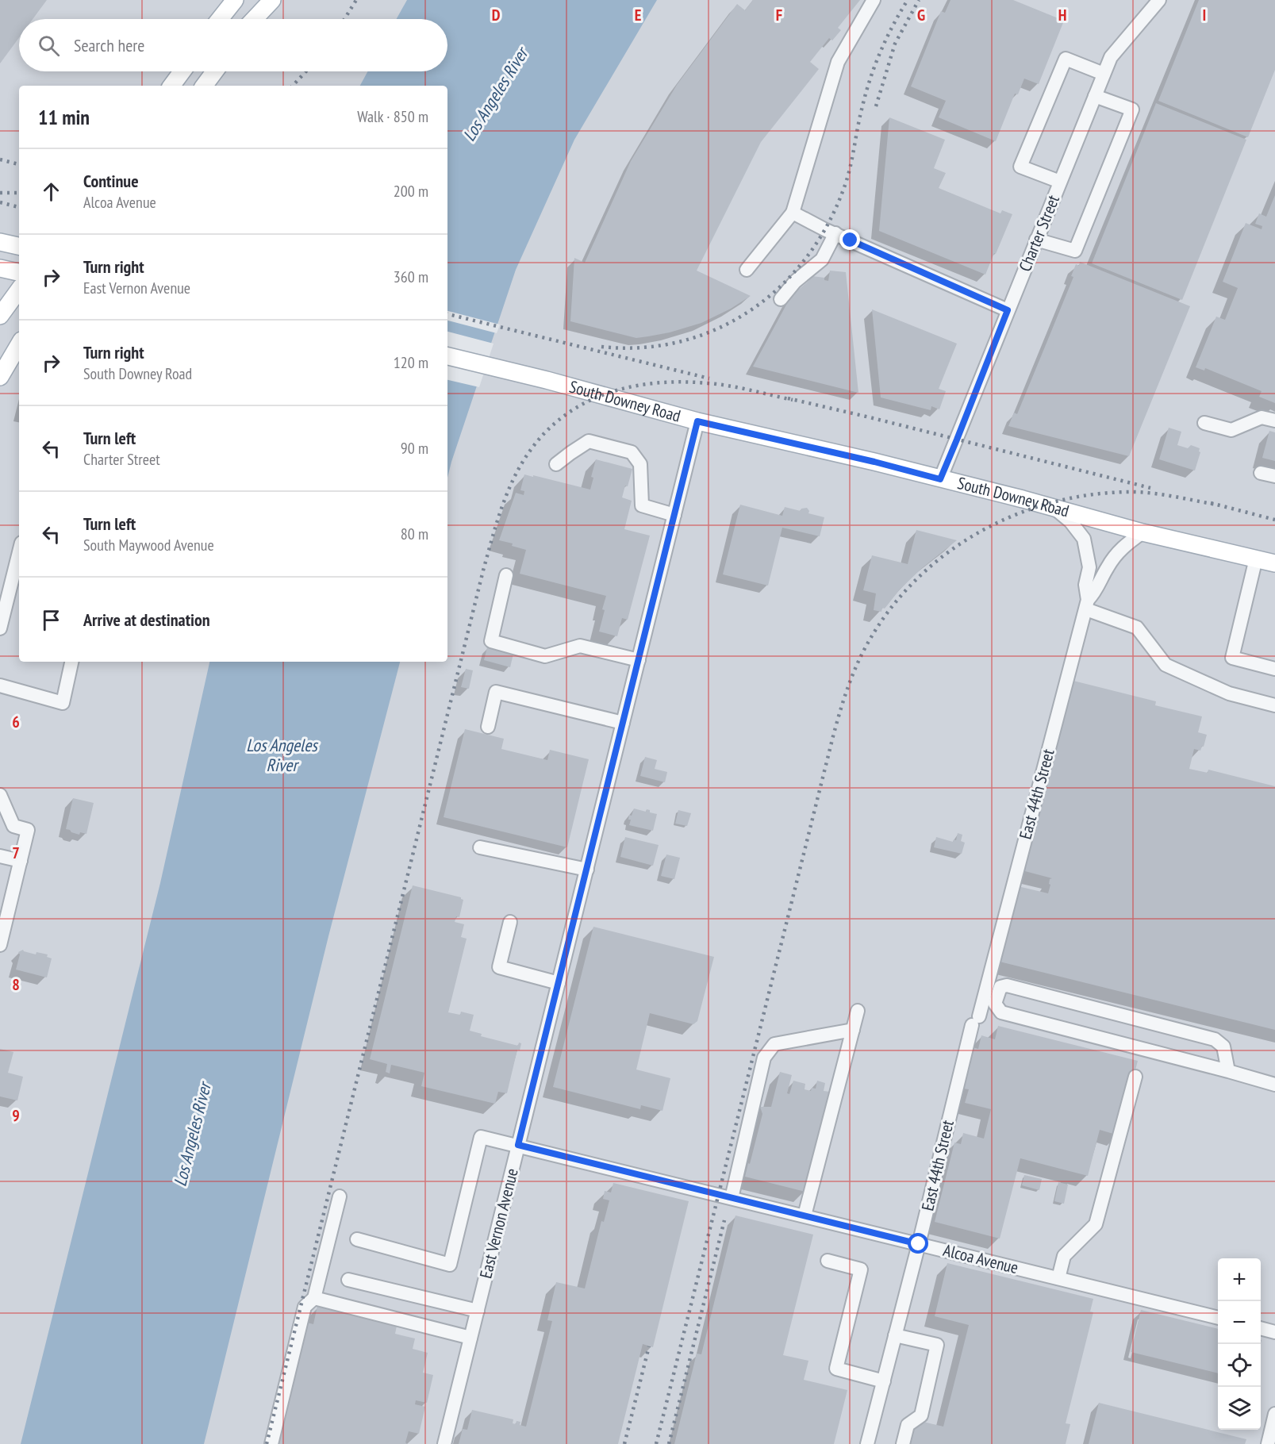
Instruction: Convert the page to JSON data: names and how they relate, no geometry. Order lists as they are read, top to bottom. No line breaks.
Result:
{"streets":{"main road":["South Downey Road"],"street":["Charter Street","East 44th Street","East Vernon Avenue","Alcoa Avenue"]},"crossings":[["Charter Street","South Downey Road"],["South Downey Road","East 44th Street"],["South Downey Road","East Vernon Avenue"],["East 44th Street","Alcoa Avenue"],["East Vernon Avenue","Alcoa Avenue"]],"water":["Los Angeles River"],"page":{"search":"Search here","heading":["11 min","Walk · 850 m"],"list":[["Continue","Alcoa Avenue","200 m"],["Turn right","East Vernon Avenue","360 m"],["Turn right","South Downey Road","120 m"],["Turn left","Charter Street","90 m"],["Turn left","South Maywood Avenue","80 m"],"Arrive at destination"],"map_buttons":["+","−"]},"grid":{"columns":["D","E","F","G","H","I"],"rows":["6","7","8","9"]}}
